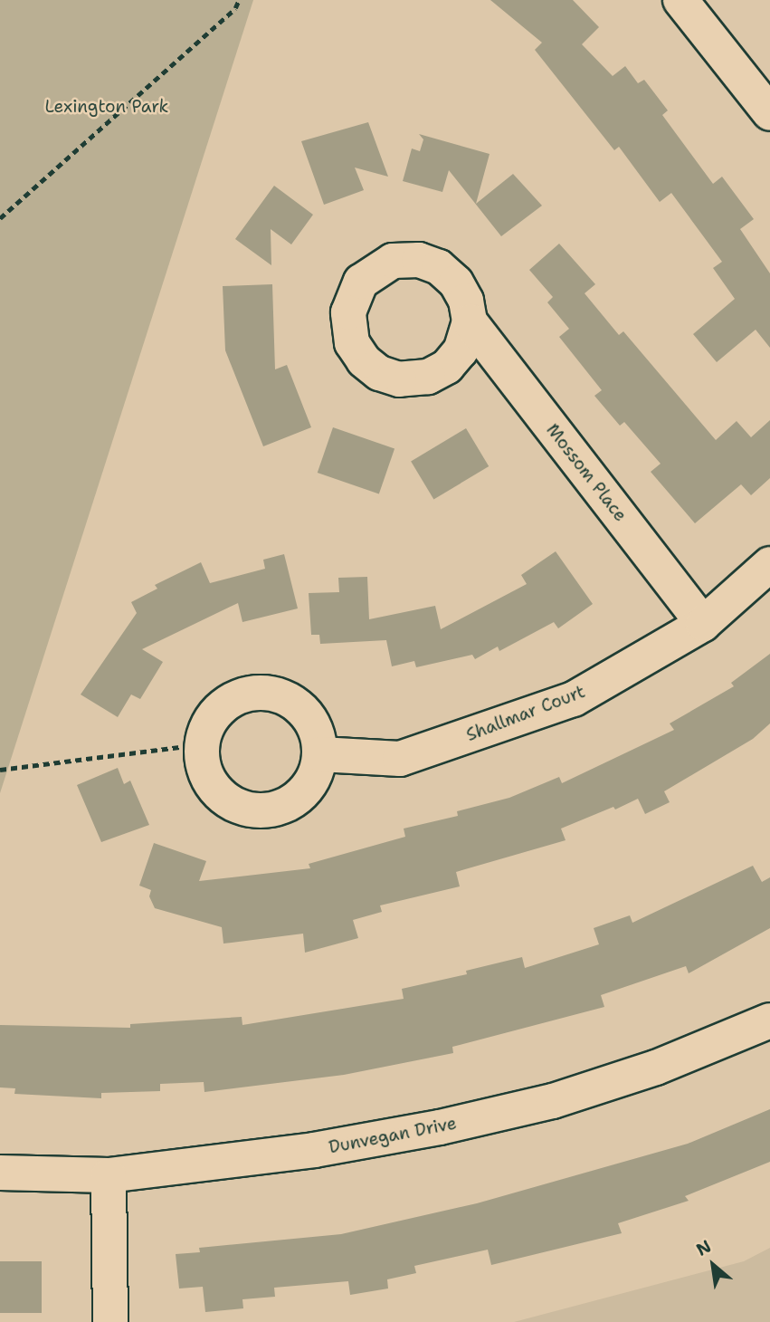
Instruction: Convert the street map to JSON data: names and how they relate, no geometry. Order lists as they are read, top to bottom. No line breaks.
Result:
{"streets":{"street":["Mossom Place","Shallmar Court","Dunvegan Drive"]},"crossings":[["Mossom Place","Shallmar Court"]],"parks":["Lexington Park"],"north":"top left"}
